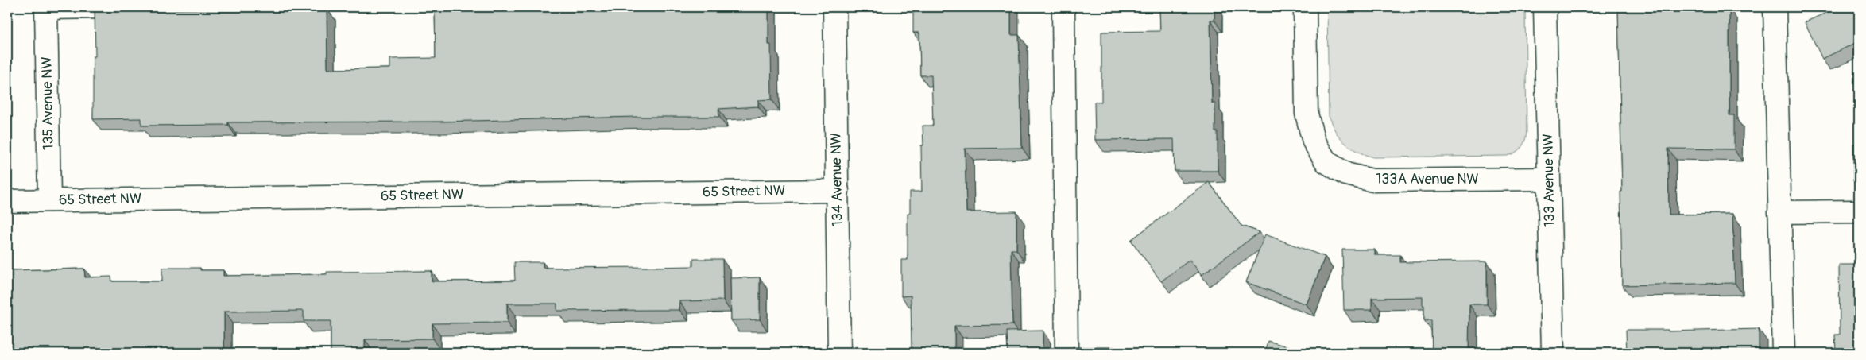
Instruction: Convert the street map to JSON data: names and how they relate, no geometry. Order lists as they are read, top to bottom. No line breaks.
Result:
{"streets":{"street":["135 Avenue NW","133A Avenue NW","134 Avenue NW","133 Avenue NW","65 Street NW"]},"crossings":[["135 Avenue NW","65 Street NW"],["133A Avenue NW","133 Avenue NW"],["134 Avenue NW","65 Street NW"]]}
